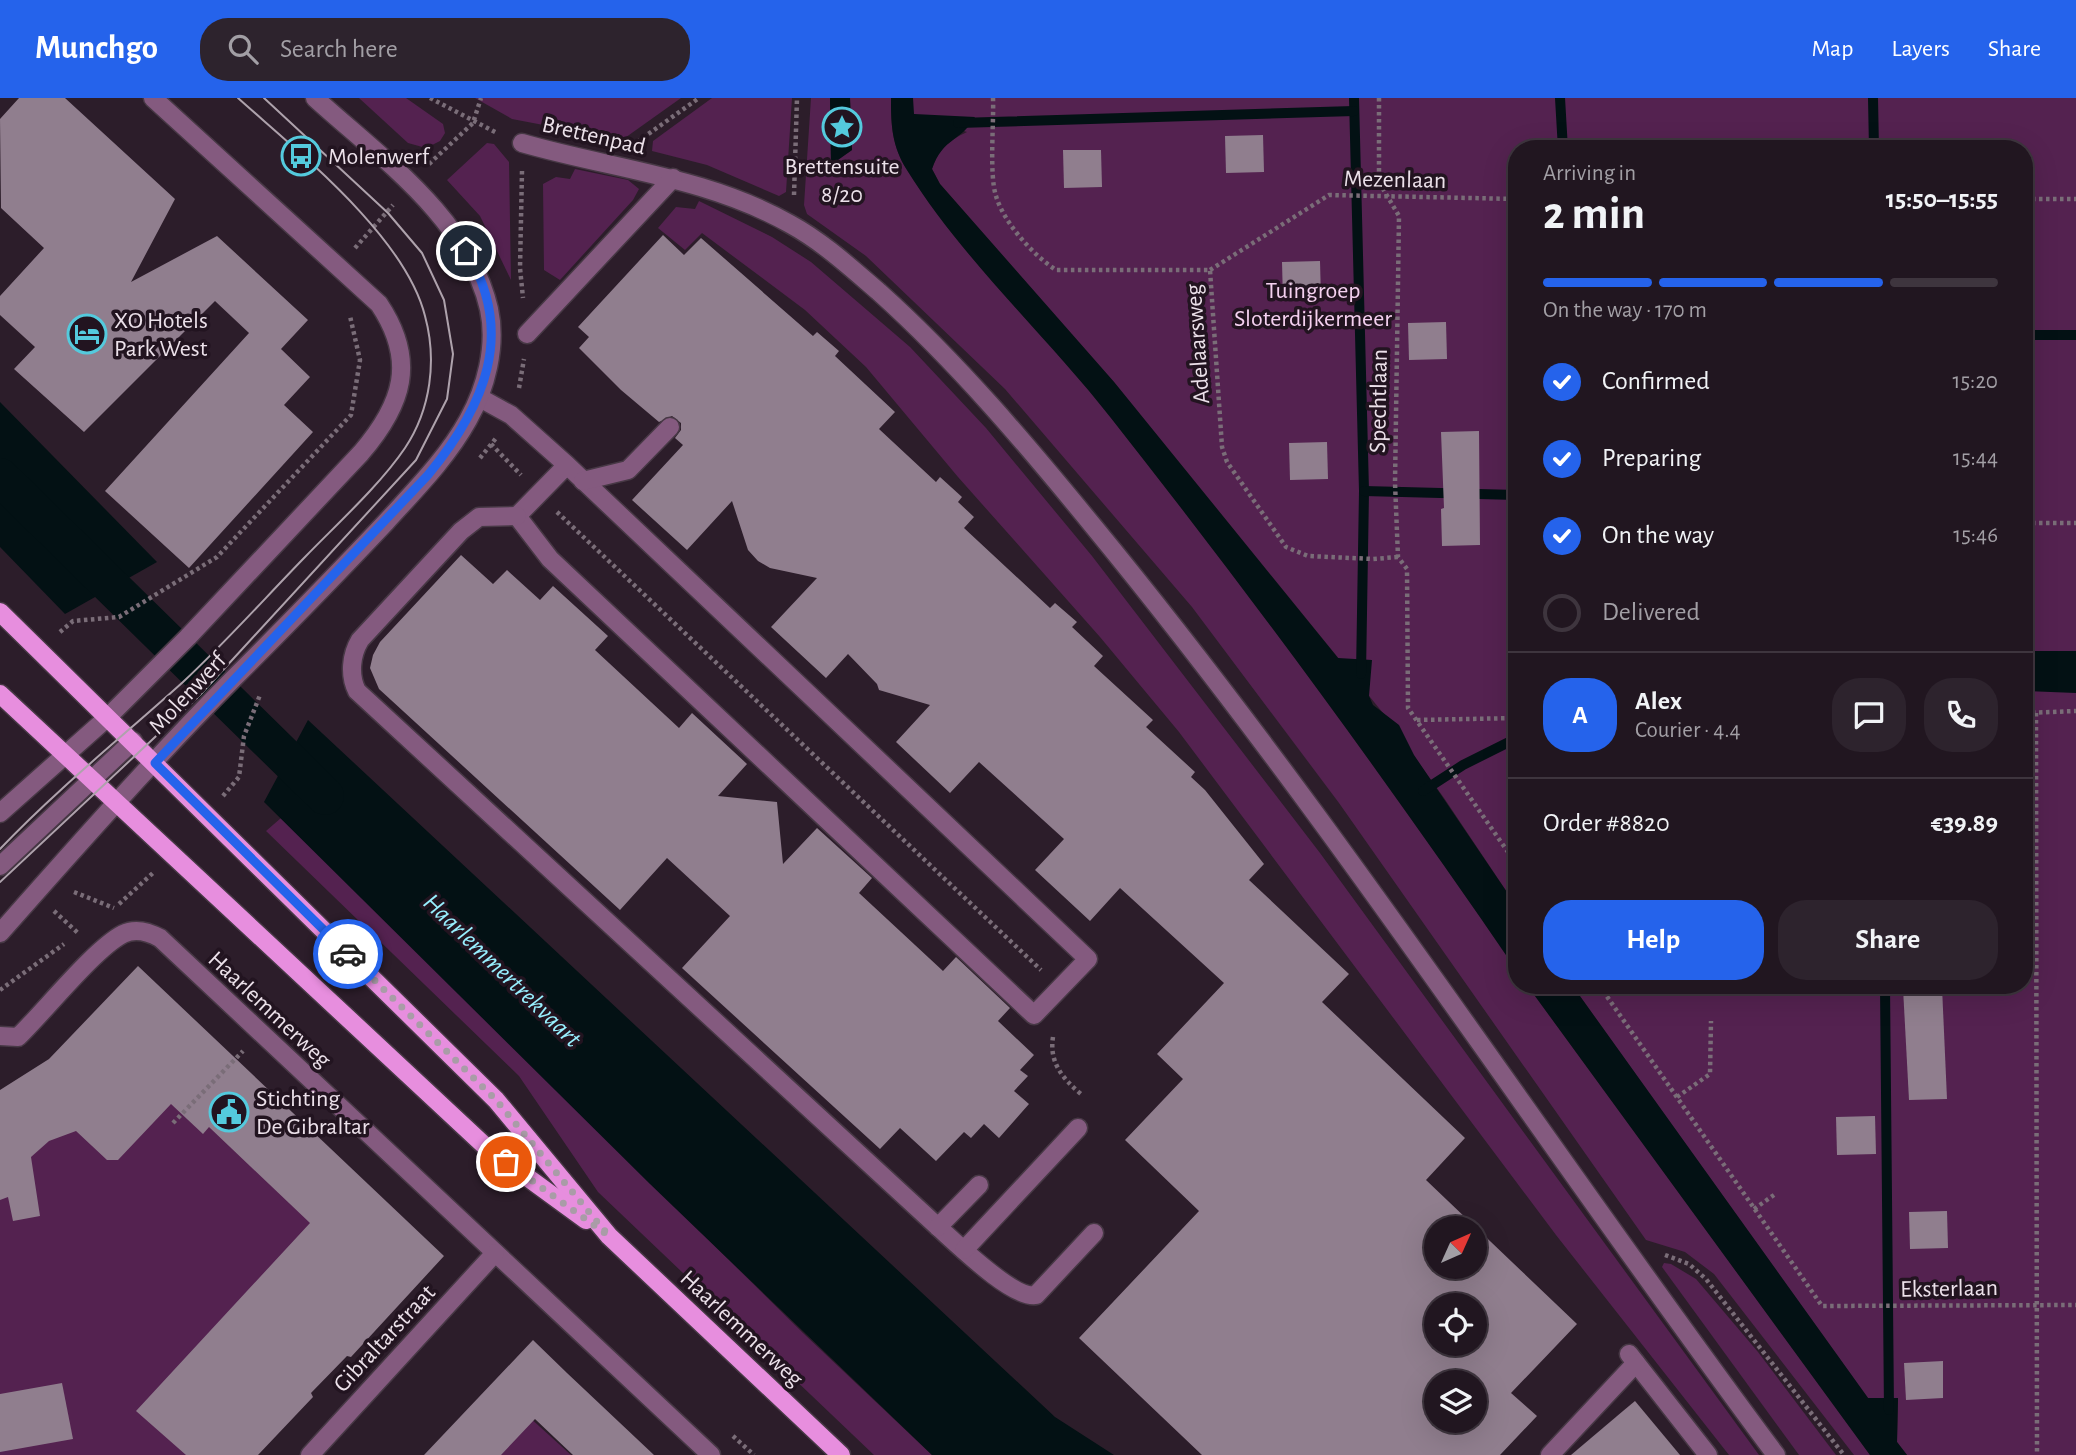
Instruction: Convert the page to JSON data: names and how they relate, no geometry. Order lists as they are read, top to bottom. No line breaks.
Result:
{"streets":{"main road":["Haarlemmerweg"],"street":["Brettenpad","Molenwerf","Gibraltarstraat"],"path":["Mezenlaan","Adelaarsweg","Spechtlaan","Eksterlaan"]},"crossings":[["Mezenlaan","Adelaarsweg"],["Mezenlaan","Spechtlaan"],["Adelaarsweg","Spechtlaan"],["Molenwerf","Haarlemmerweg"],["Haarlemmerweg","Gibraltarstraat"]],"water":["Haarlemmertrekvaart"],"parks":["Tuingroep Sloterdijkermeer"],"places":{"place":["Brettensuite 8/20"],"bus stop":["Molenwerf"],"hotel":["XO Hotels Park West"],"public building":["Stichting De Gibraltar"]},"north":"top right","page":{"header":"Munchgo","search":"Search here","nav":["Map","Layers","Share"],"heading":["2 min","Arriving in","15:50–15:55"],"panel":["Alex","Courier · 4.4","Order #8820","€39.89"],"bar":"On the way · 170 m","list":[["Confirmed","15:20"],["Preparing","15:44"],["On the way","15:46"],"Delivered"],"round":"A","buttons":["Help","Share"]}}
